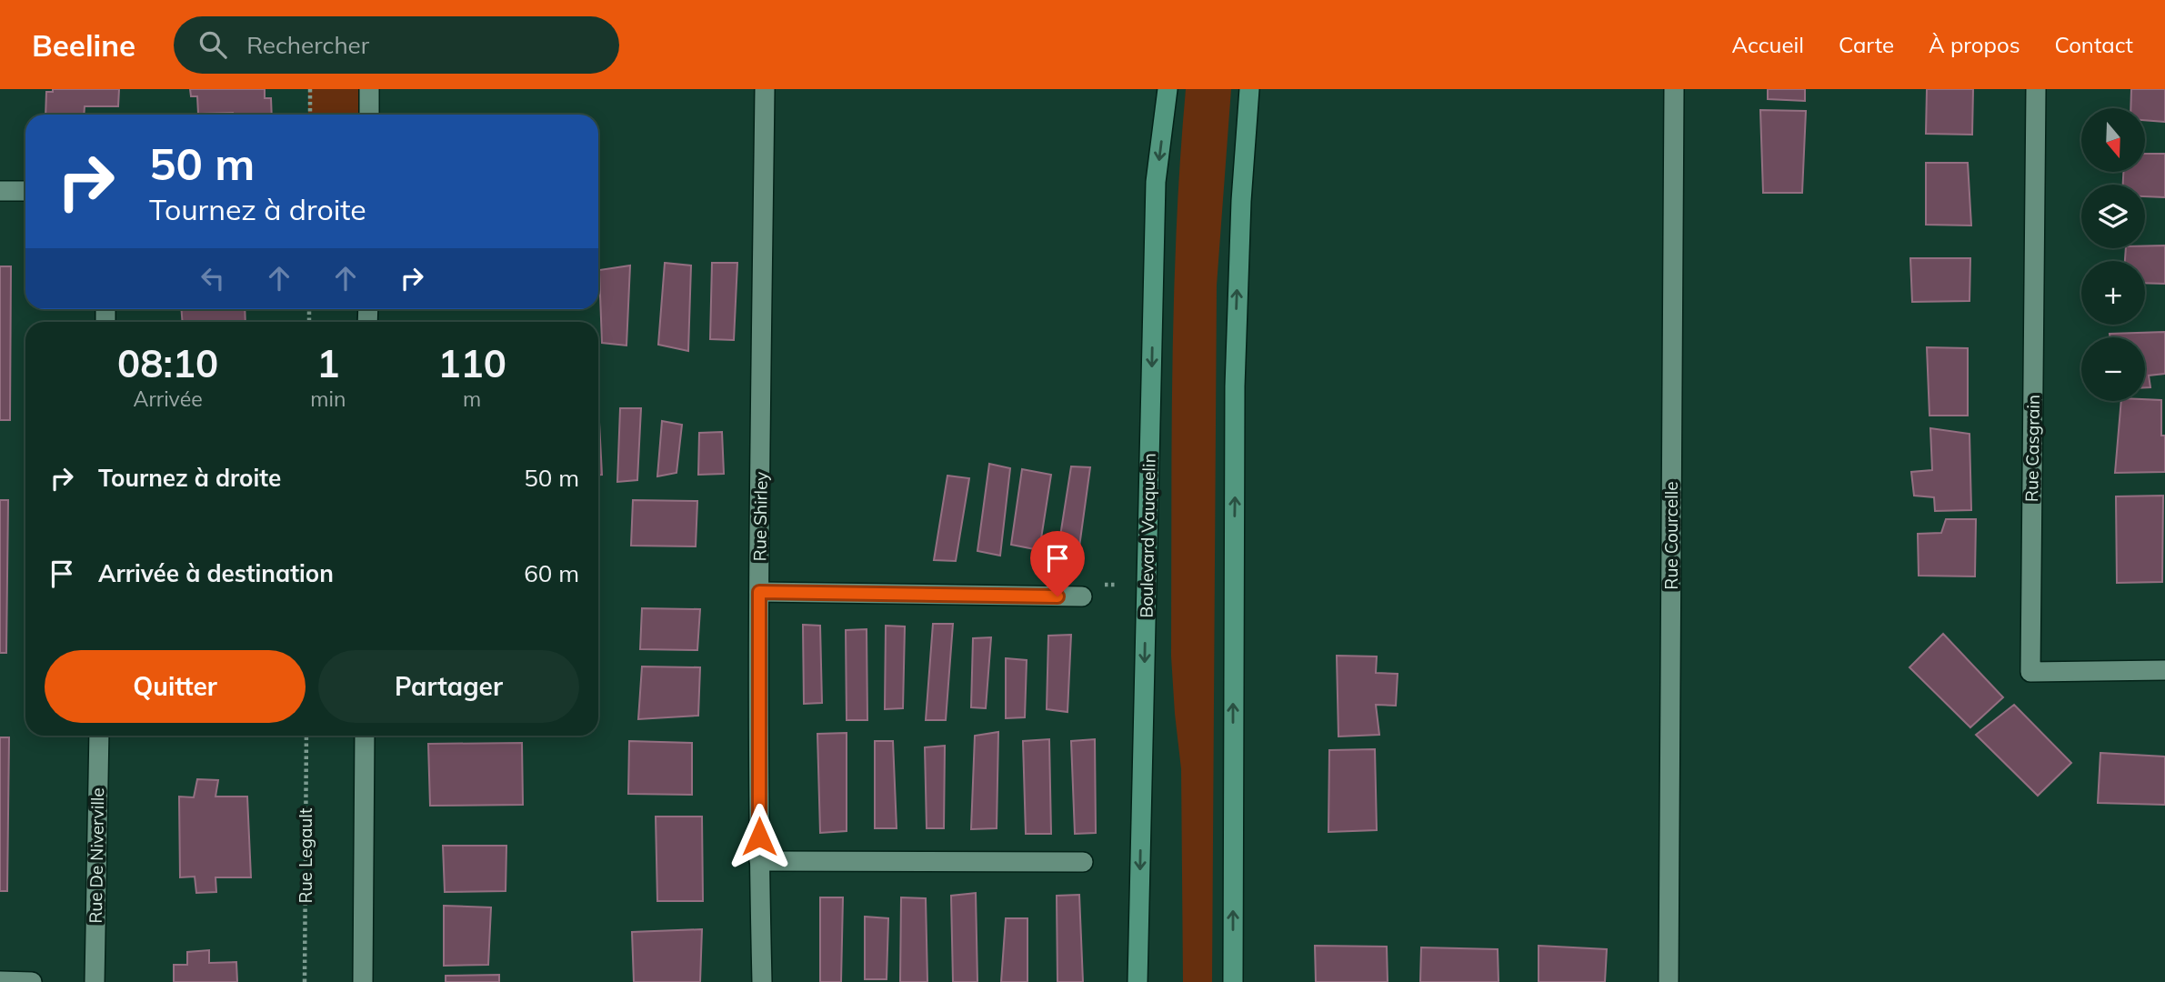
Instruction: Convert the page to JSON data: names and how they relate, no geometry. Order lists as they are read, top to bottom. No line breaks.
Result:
{"streets":{"street":["Rue Casgrain","Rue Shirley","Boulevard Vauquelin","Rue Courcelle","Rue De Niverville"],"path":["Rue Legault"]},"north":"bottom","page":{"header":"Beeline","search":"Rechercher","nav":["Accueil","Carte","À propos","Contact"],"map_buttons":["+","−"],"turn":["50 m","Tournez à droite"],"eta":["08:10","Arrivée","1","min","110","m"],"list":[{"name":"Tournez à droite","value":"50 m"},{"name":"Arrivée à destination","value":"60 m"}],"buttons":["Quitter","Partager"]}}
